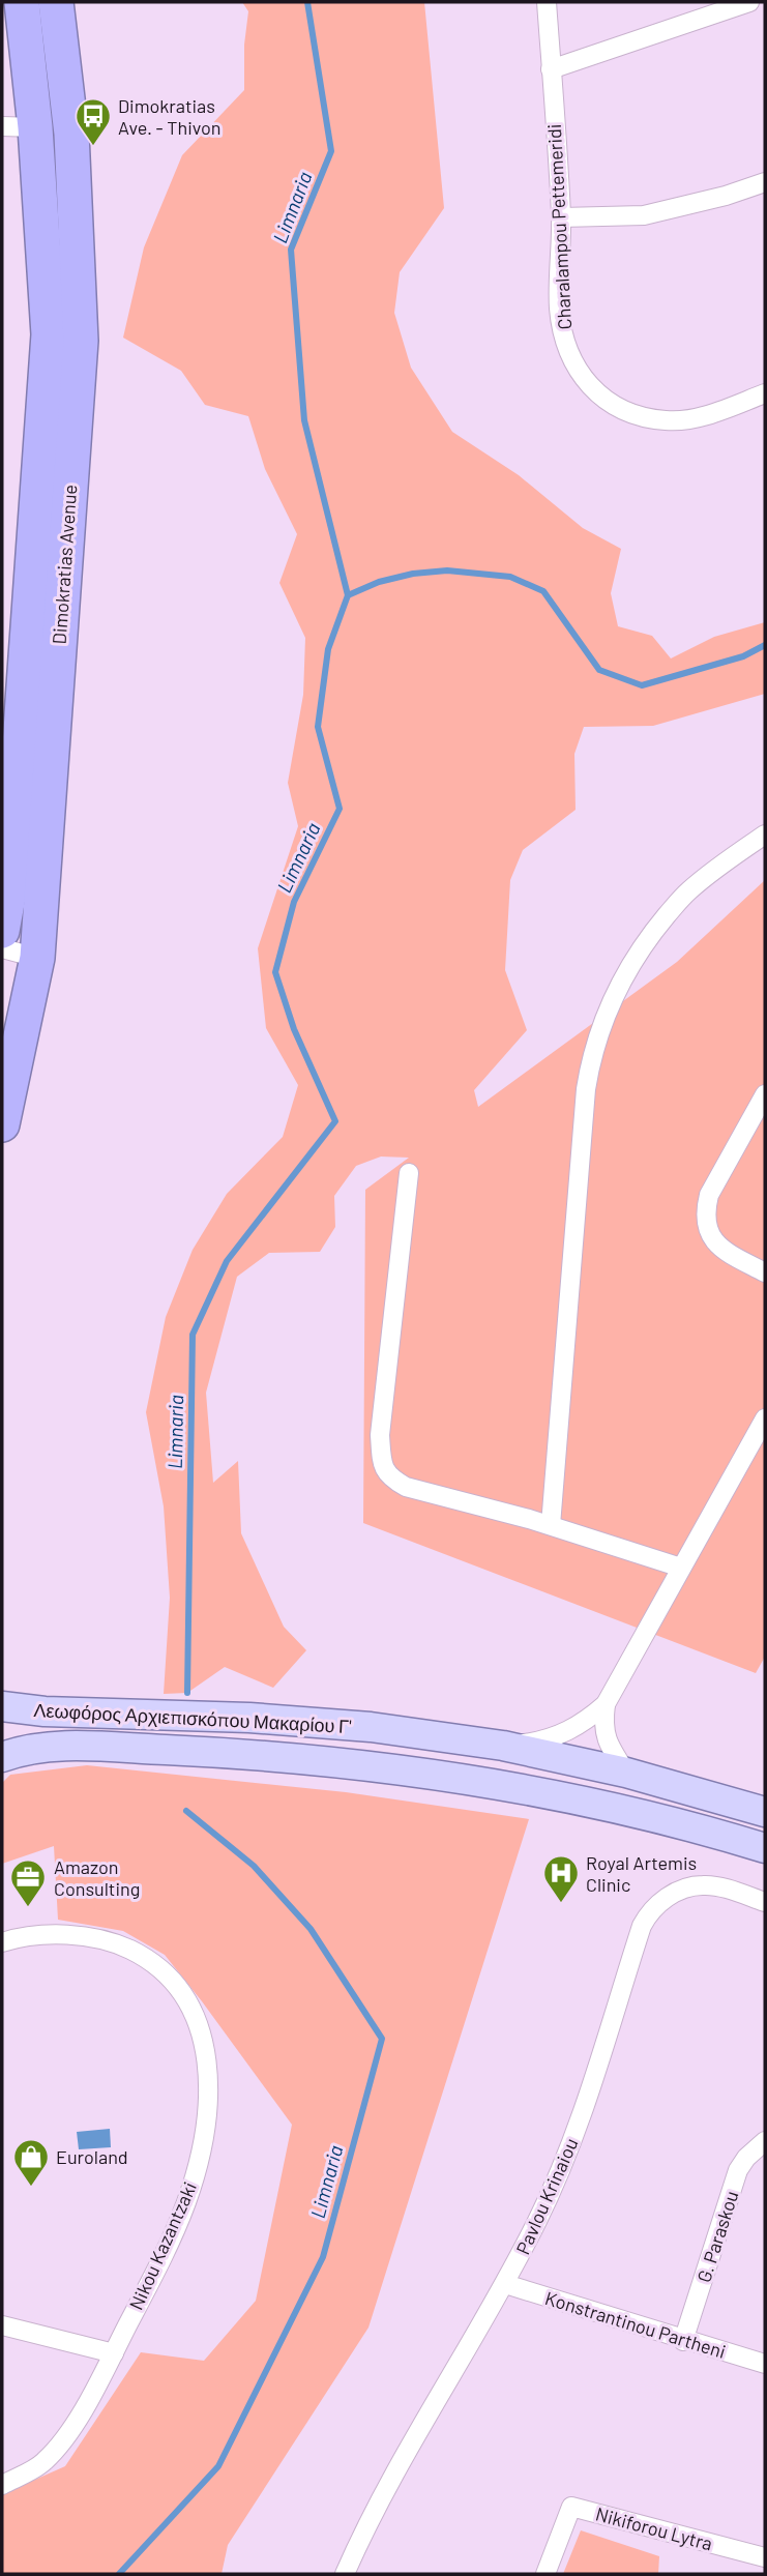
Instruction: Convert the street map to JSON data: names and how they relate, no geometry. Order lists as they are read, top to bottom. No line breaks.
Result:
{"streets":{"highway":["Dimokratias Avenue"],"main road":["Λεωφόρος Αρχιεπισκόπου Μακαρίου Γ'"],"street":["Charalampou Pettemeridi","Pavlou Krinaiou","G. Paraskou","Nikou Kazantzaki","Konstrantinou Partheni","Nikiforou Lytra"]},"crossings":[["Pavlou Krinaiou","Konstrantinou Partheni"],["G. Paraskou","Konstrantinou Partheni"]],"water":["Limnaria"],"places":{"bus stop":["Dimokratias Ave. - Thivon"],"hospital":["Royal Artemis Clinic"],"office":["Amazon Consulting"],"shop":["Euroland"]}}
